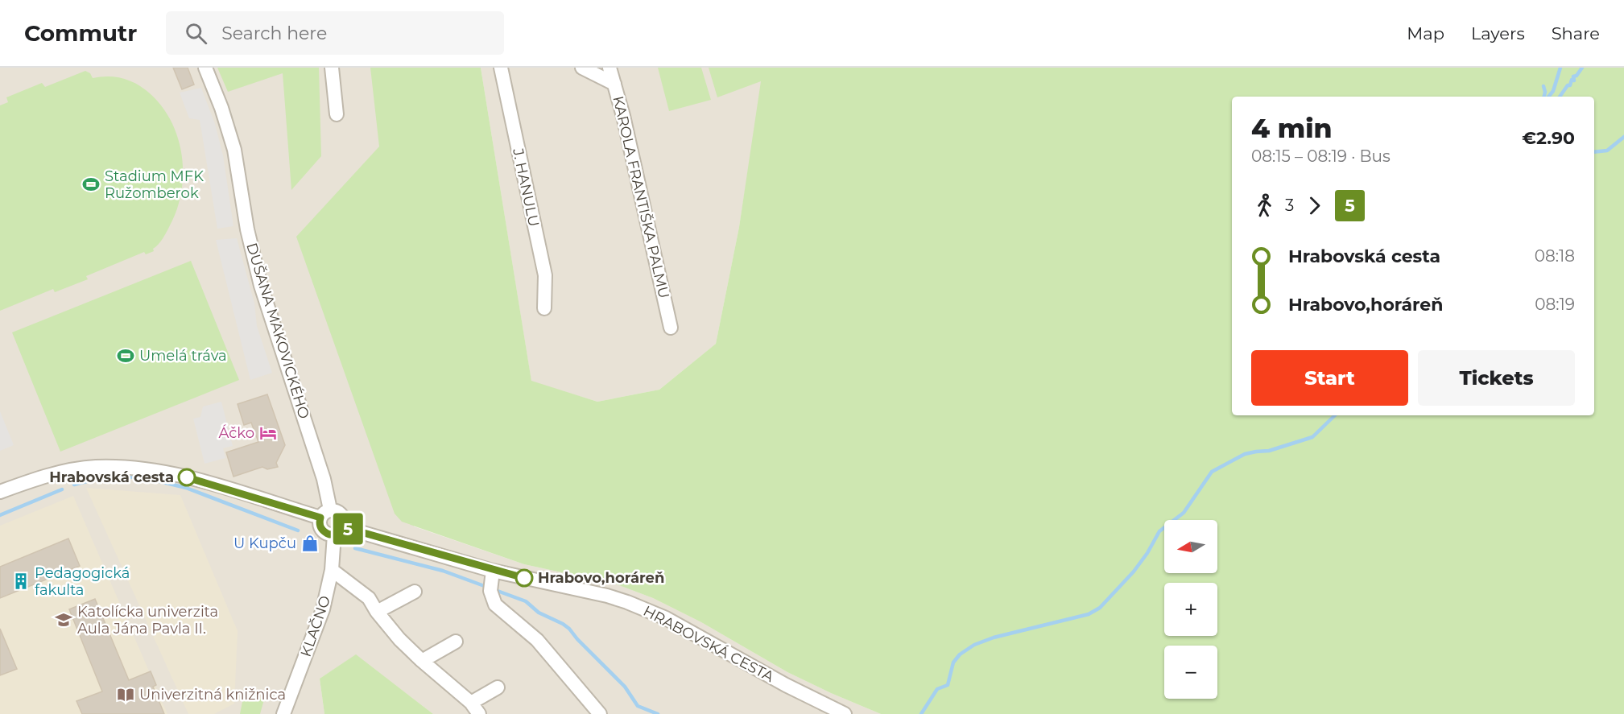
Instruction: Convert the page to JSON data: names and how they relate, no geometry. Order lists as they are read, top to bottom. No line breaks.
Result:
{"streets":{"street":["J. HANULU","KAROLA FRANTIŠKA PALMU","DUŠANA MAKOVICKÉHO","KLAČNO","HRABOVSKÁ CESTA"]},"crossings":[["DUŠANA MAKOVICKÉHO","KLAČNO"],["DUŠANA MAKOVICKÉHO","HRABOVSKÁ CESTA"],["KLAČNO","HRABOVSKÁ CESTA"]],"places":{"sports":["Stadium MFK Ružomberok","Umelá tráva"],"hotel":["Áčko"],"other":["Hrabovská cesta","Hrabovo,horáreň"],"shop":["U Kupču"],"building":["Pedagogická fakulta"],"school or university":["Katolícka univerzita Aula Jána Pavla II."],"library":["Univerzitná knižnica"]},"lines":["bus line 5"],"north":"left","page":{"header":"Commutr","search":"Search here","nav":["Map","Layers","Share"],"on_map":"5","heading":["4 min","08:15 – 08:19 · Bus","€2.90"],"legs":["3","5"],"list":[{"name":"Hrabovská cesta","value":"08:18"},{"name":"Hrabovo,horáreň","value":"08:19"}],"buttons":["Start","Tickets"],"map_buttons":["+","−"]}}
